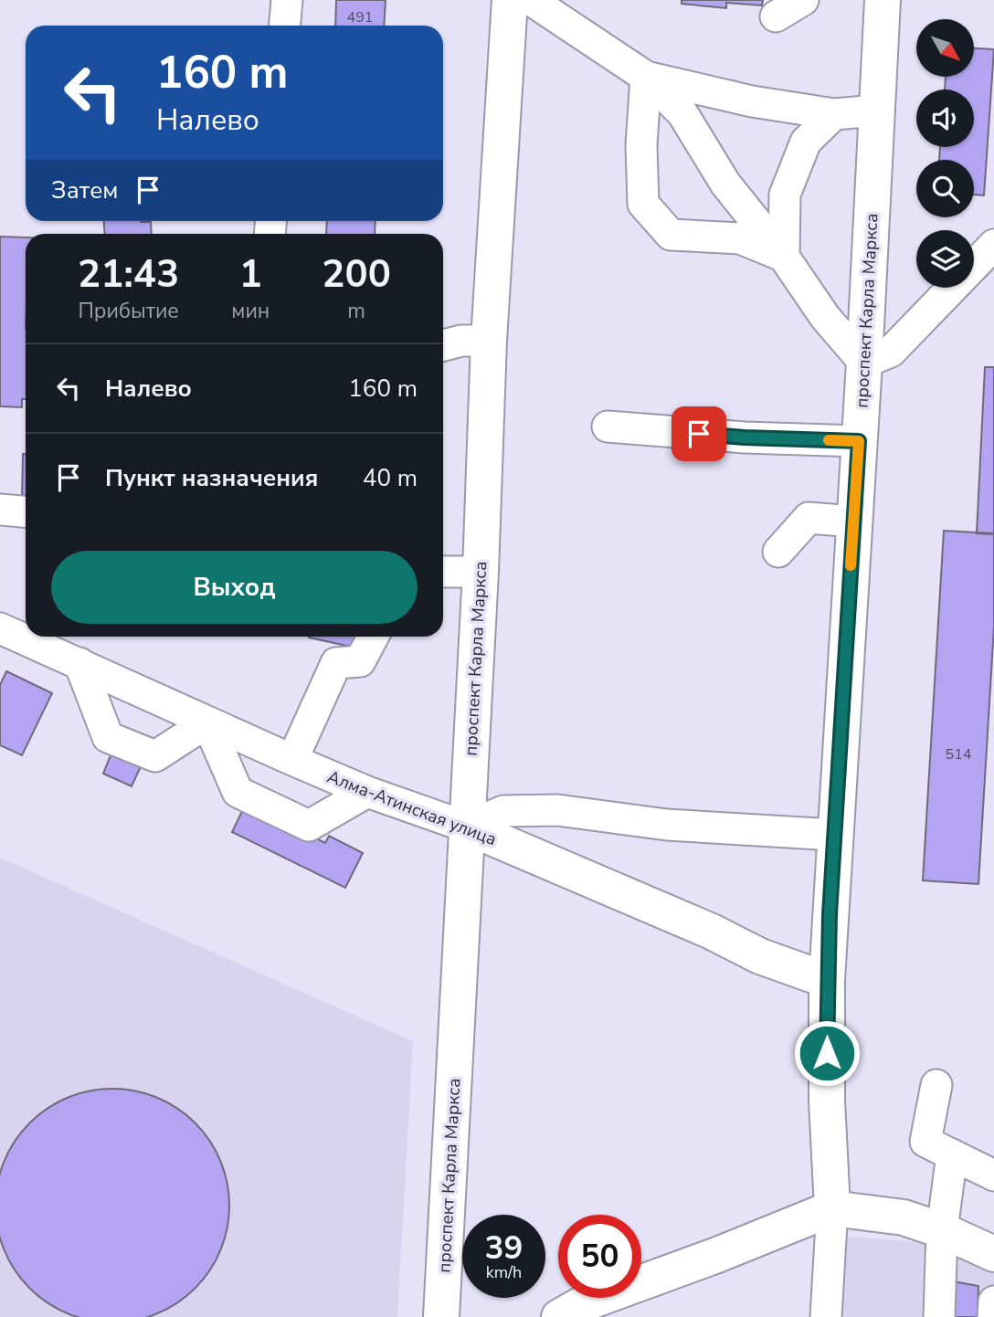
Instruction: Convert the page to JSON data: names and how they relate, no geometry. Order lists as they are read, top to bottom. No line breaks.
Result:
{"streets":{"main road":["проспект Карла Маркса","Алма-Атинская улица"]},"crossings":[["проспект Карла Маркса","Алма-Атинская улица"]],"house_numbers":["491","514"],"north":"bottom right","page":{"turn":["160 m","Налево"],"then":"Затем","eta":["21:43","Прибытие","1","мин","200","m"],"list":[{"name":"Налево","value":"160 m"},{"name":"Пункт назначения","value":"40 m"}],"buttons":"Выход","speed":"39 km/h","limit":"50"}}
